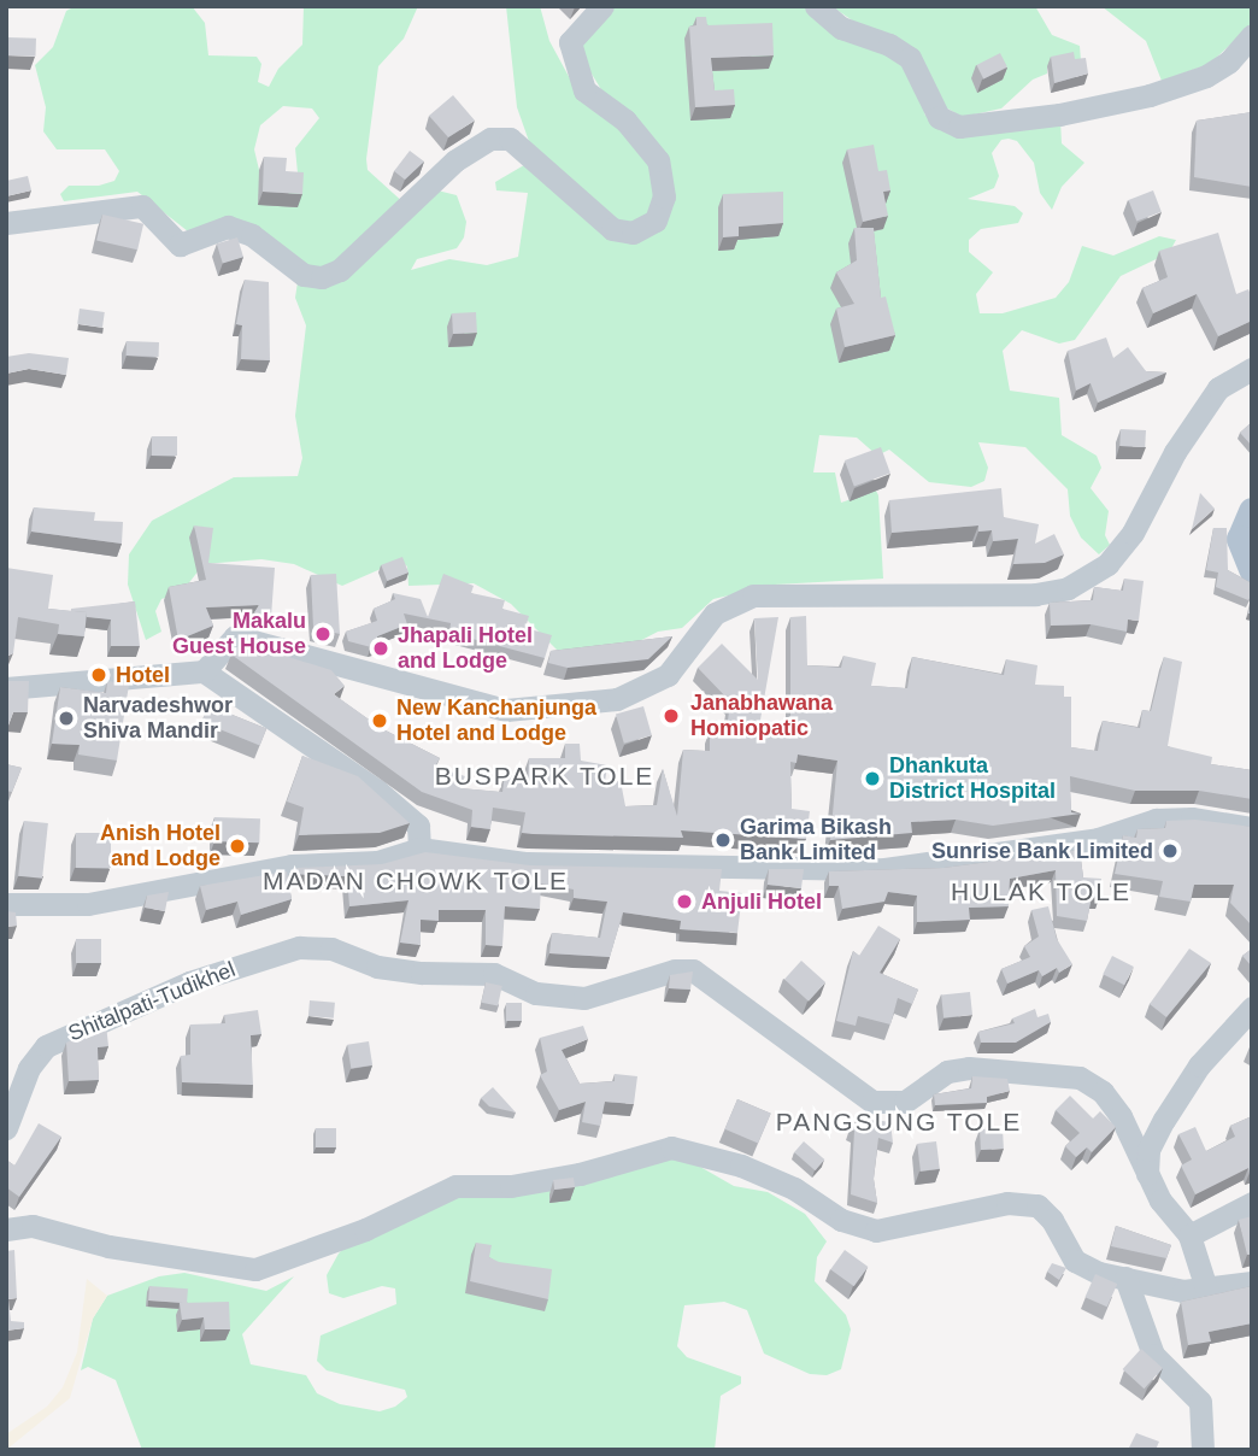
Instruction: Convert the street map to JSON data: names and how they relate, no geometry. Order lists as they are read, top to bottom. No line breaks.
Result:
{"streets":{"street":["Shitalpati-Tudikhel"]},"districts":["BUSPARK TOLE","MADAN CHOWK TOLE","HULAK TOLE","PANGSUNG TOLE"],"places":["Makalu Guest House","Jhapali Hotel and Lodge","Hotel","Janabhawana Homiopatic","Narvadeshwor Shiva Mandir","New Kanchanjunga Hotel and Lodge","Dhankuta District Hospital","Garima Bikash Bank Limited","Anish Hotel and Lodge","Sunrise Bank Limited","Anjuli Hotel"]}
